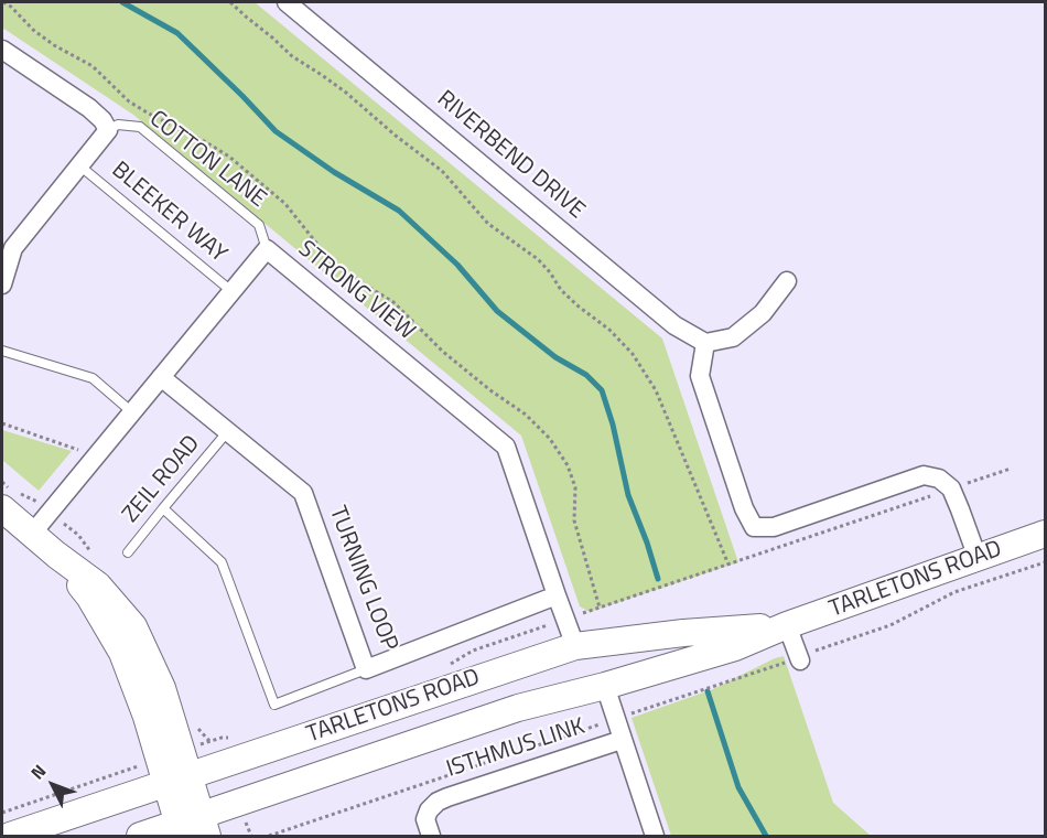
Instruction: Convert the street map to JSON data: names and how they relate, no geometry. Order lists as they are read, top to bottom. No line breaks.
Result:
{"streets":{"street":["RIVERBEND DRIVE","STRONG VIEW","TURNING LOOP","TARLETONS ROAD","ISTHMUS LINK"],"lane":["COTTON LANE","BLEEKER WAY","ZEIL ROAD"]},"crossings":[["COTTON LANE","STRONG VIEW"],["BLEEKER WAY","STRONG VIEW"],["STRONG VIEW","TURNING LOOP"],["STRONG VIEW","TARLETONS ROAD"],["ZEIL ROAD","TURNING LOOP"]],"north":"top left"}
